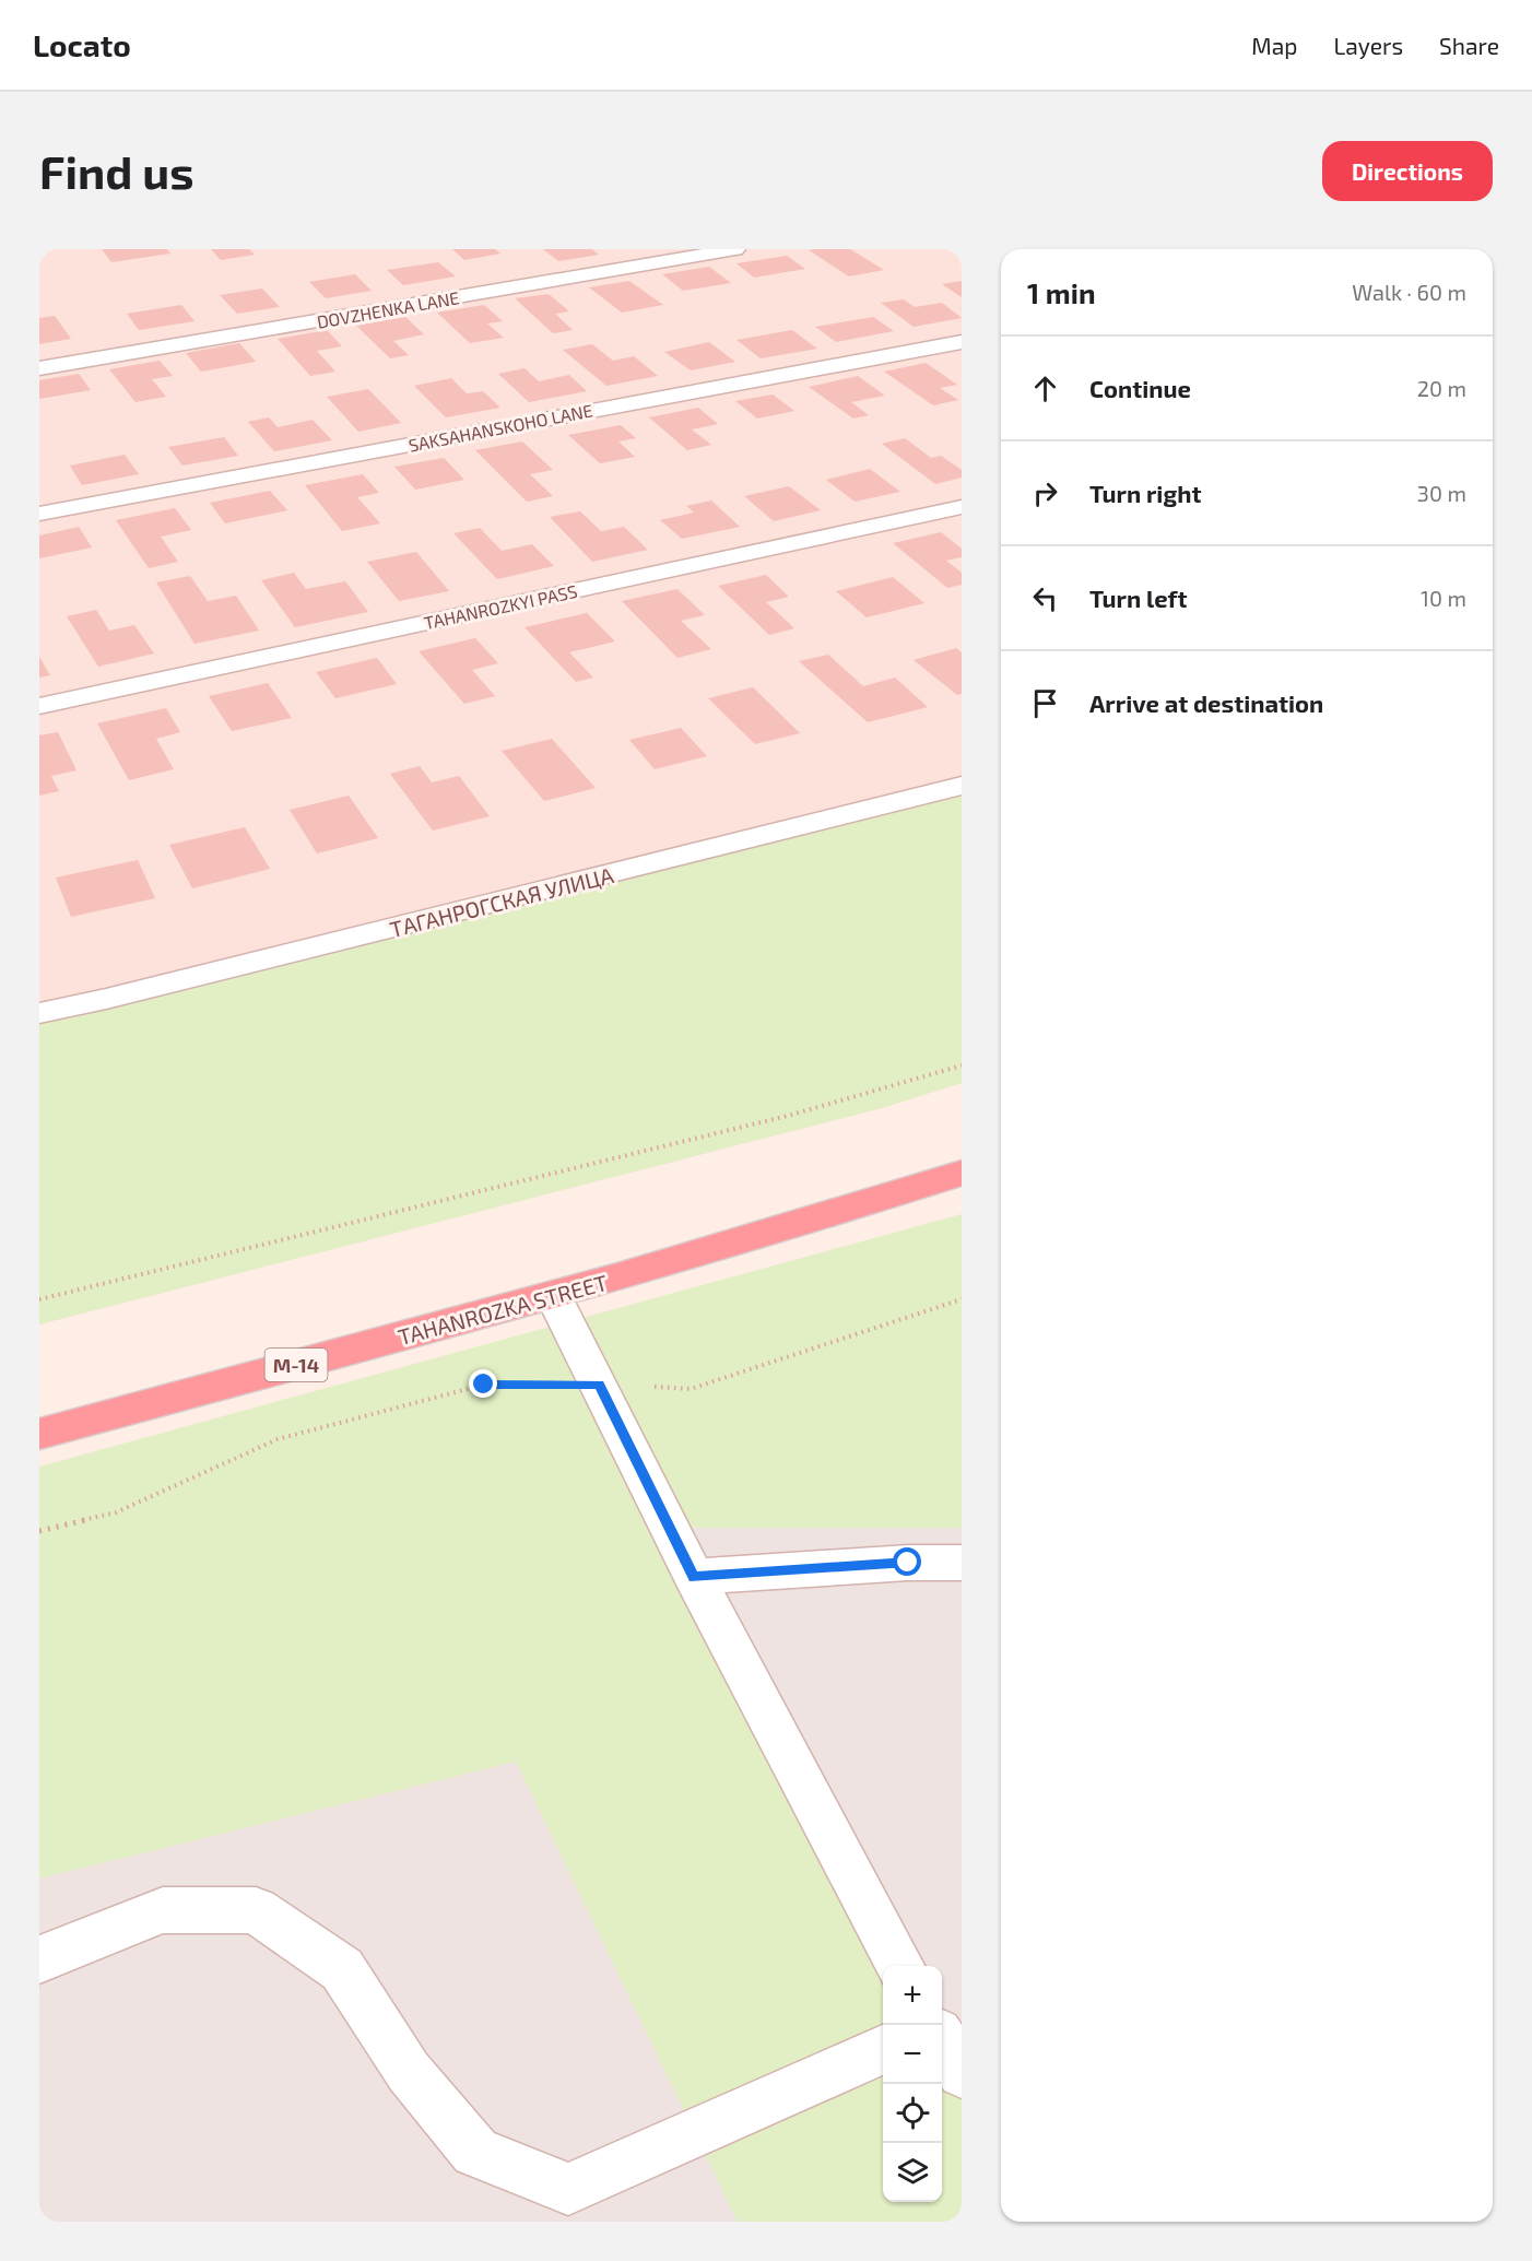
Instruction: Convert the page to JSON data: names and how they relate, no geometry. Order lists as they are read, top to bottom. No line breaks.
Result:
{"streets":{"highway":["TAHANROZKA STREET","М-14"],"street":["DOVZHENKA LANE","SAKSAHANSKOHO LANE","TAHANROZKYI PASS","ТАГАНРОГСКАЯ УЛИЦА"]},"page":{"header":"Locato","nav":["Map","Layers","Share"],"buttons":"Directions","title":"Find us","heading":["1 min","Walk · 60 m"],"list":[["Continue","20 m"],["Turn right","30 m"],["Turn left","10 m"],"Arrive at destination"],"map_buttons":["+","−"]}}
